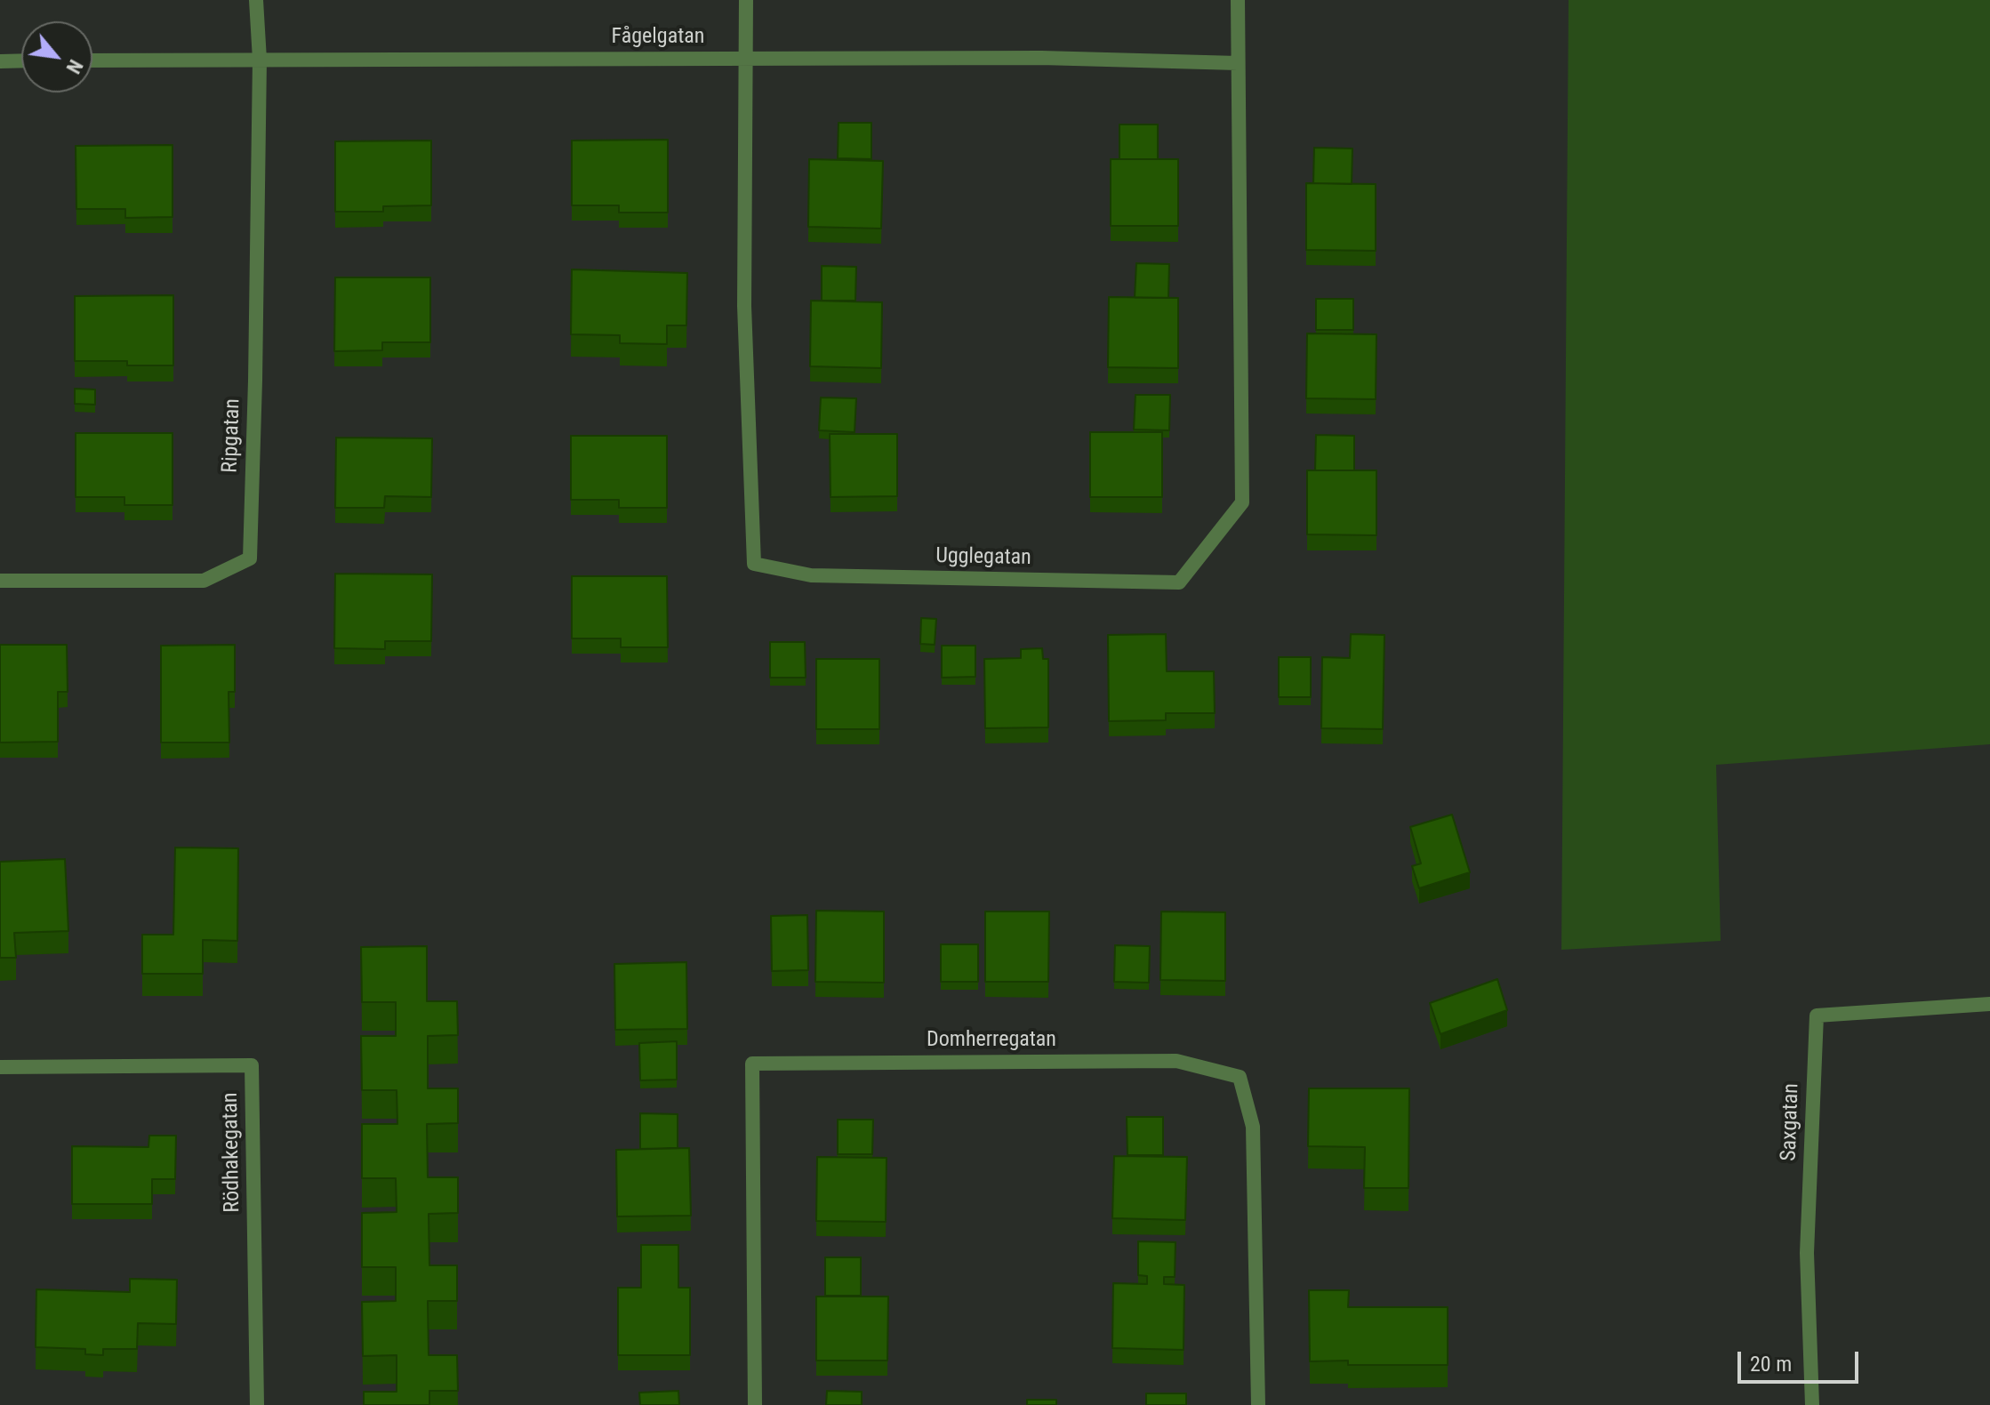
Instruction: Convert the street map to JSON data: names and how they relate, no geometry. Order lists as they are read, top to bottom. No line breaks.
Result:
{"streets":{"street":["Fågelgatan","Ripgatan","Ugglegatan","Domherregatan","Saxgatan","Rödhakegatan"]},"crossings":[["Fågelgatan","Ripgatan"],["Fågelgatan","Ugglegatan"]],"scale_bar":"20 m","north":"bottom right"}
